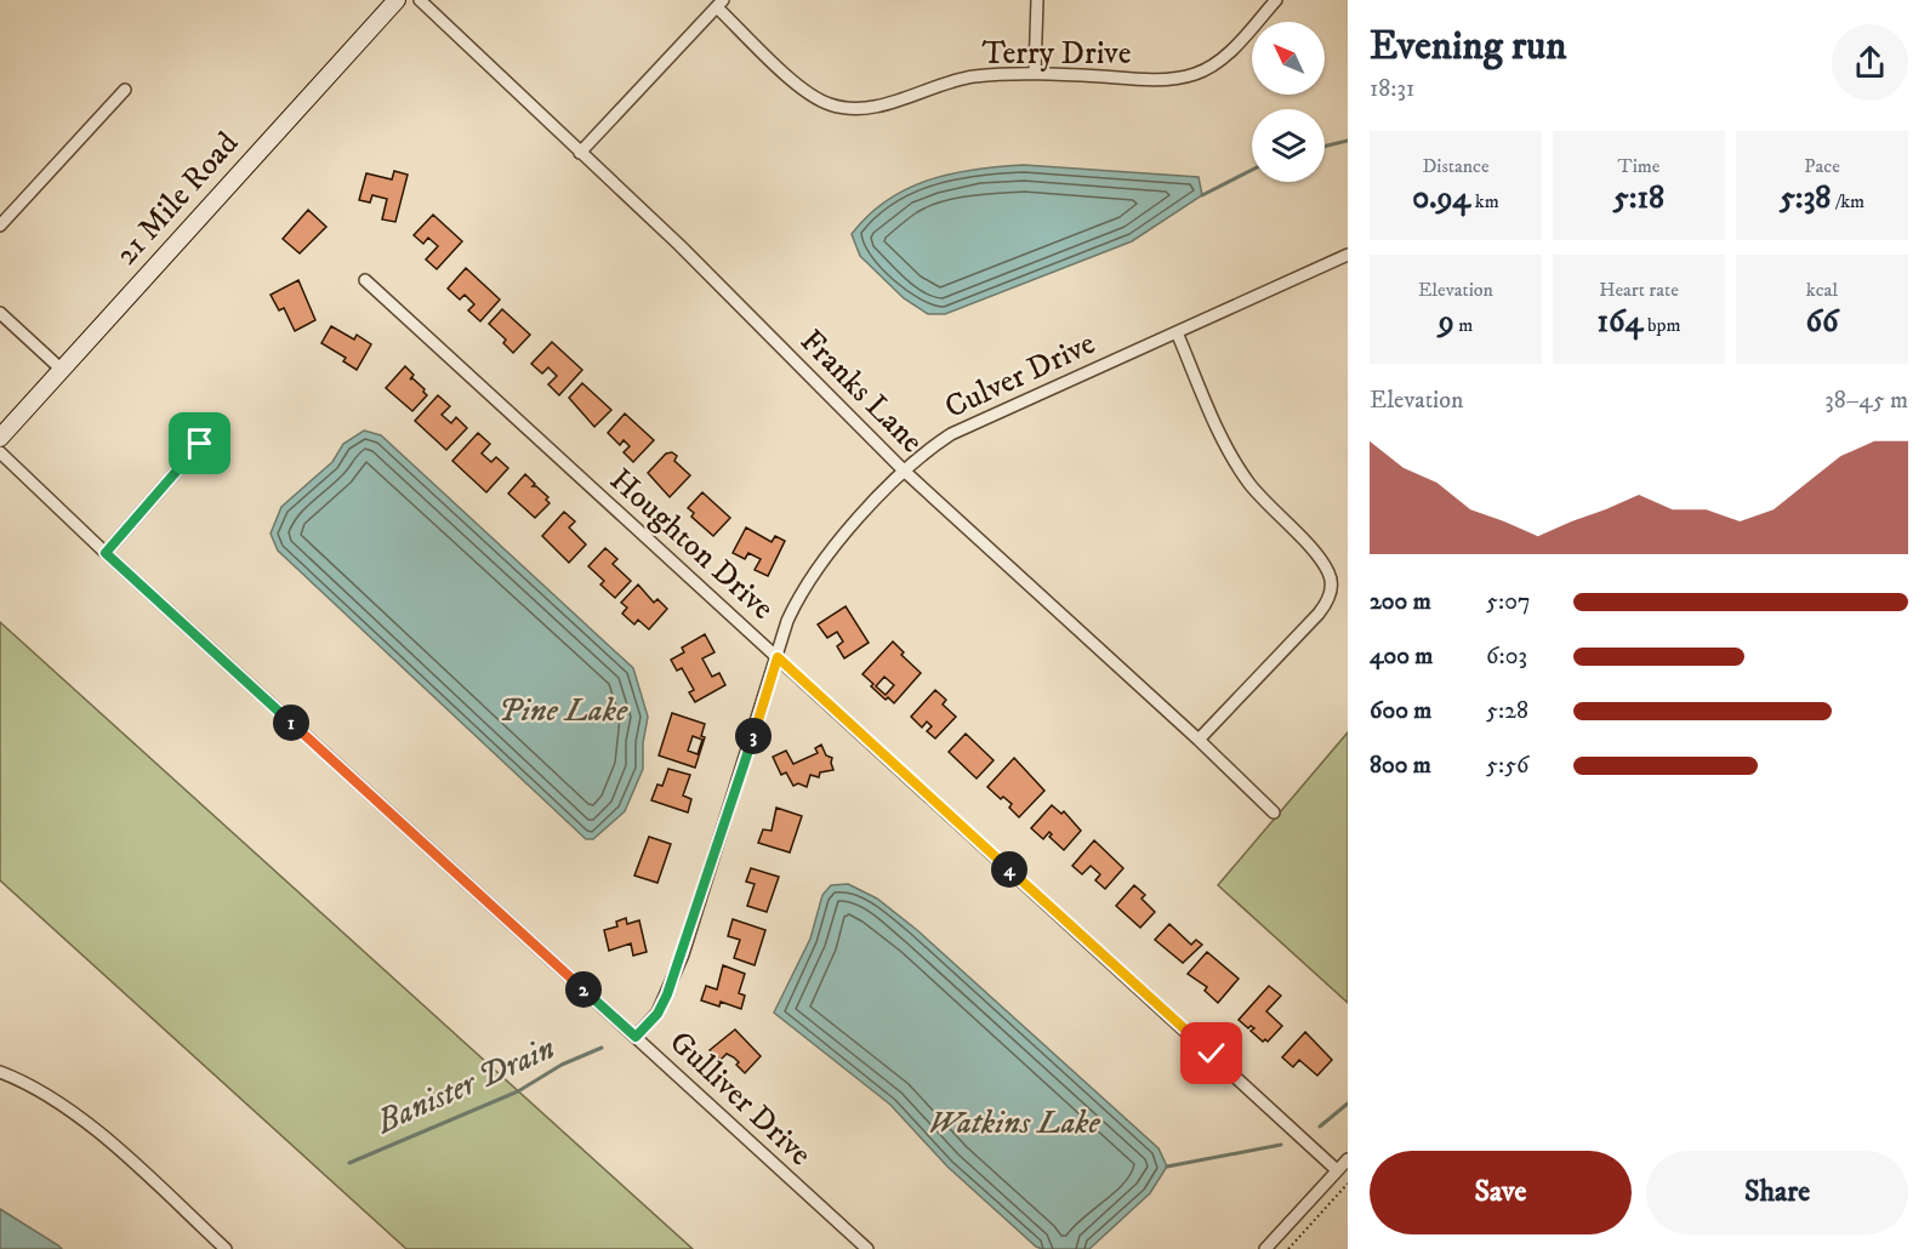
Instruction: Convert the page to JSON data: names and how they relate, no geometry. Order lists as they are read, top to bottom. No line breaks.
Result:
{"streets":{"street":["Terry Drive","21 Mile Road","Culver Drive","Franks Lane","Houghton Drive","Gulliver Drive"]},"crossings":[["Culver Drive","Franks Lane"],["Culver Drive","Houghton Drive"],["Culver Drive","Gulliver Drive"]],"water":["Pine Lake","Banister Drain","Watkins Lake"],"north":"top left","page":{"heading":["Evening run","18:31"],"stats":[["Distance","0.94 km"],["Time","5:18"],["Pace","5:38 /km"],["Elevation","9 m"],["Heart rate","164 bpm"],["kcal","66"]],"chart":["Elevation","38–45 m"],"list":[{"name":"200 m","note":"5:07"},{"name":"400 m","note":"6:03"},{"name":"600 m","note":"5:28"},{"name":"800 m","note":"5:56"}],"pins":["1","3","4","2"],"buttons":["Save","Share"]}}
